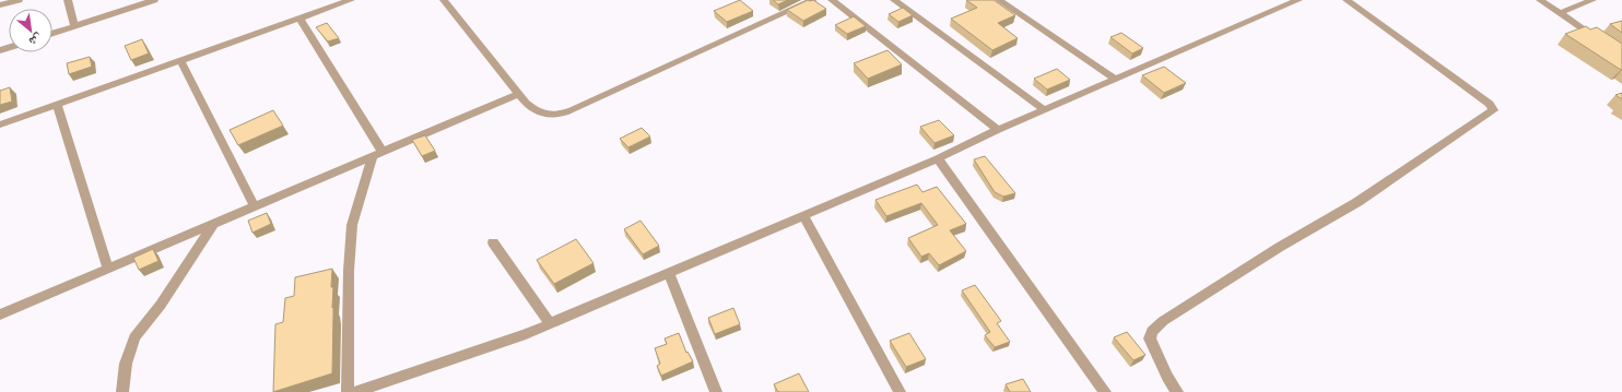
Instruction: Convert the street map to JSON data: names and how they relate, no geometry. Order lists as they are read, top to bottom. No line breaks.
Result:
{"north":"bottom right"}
